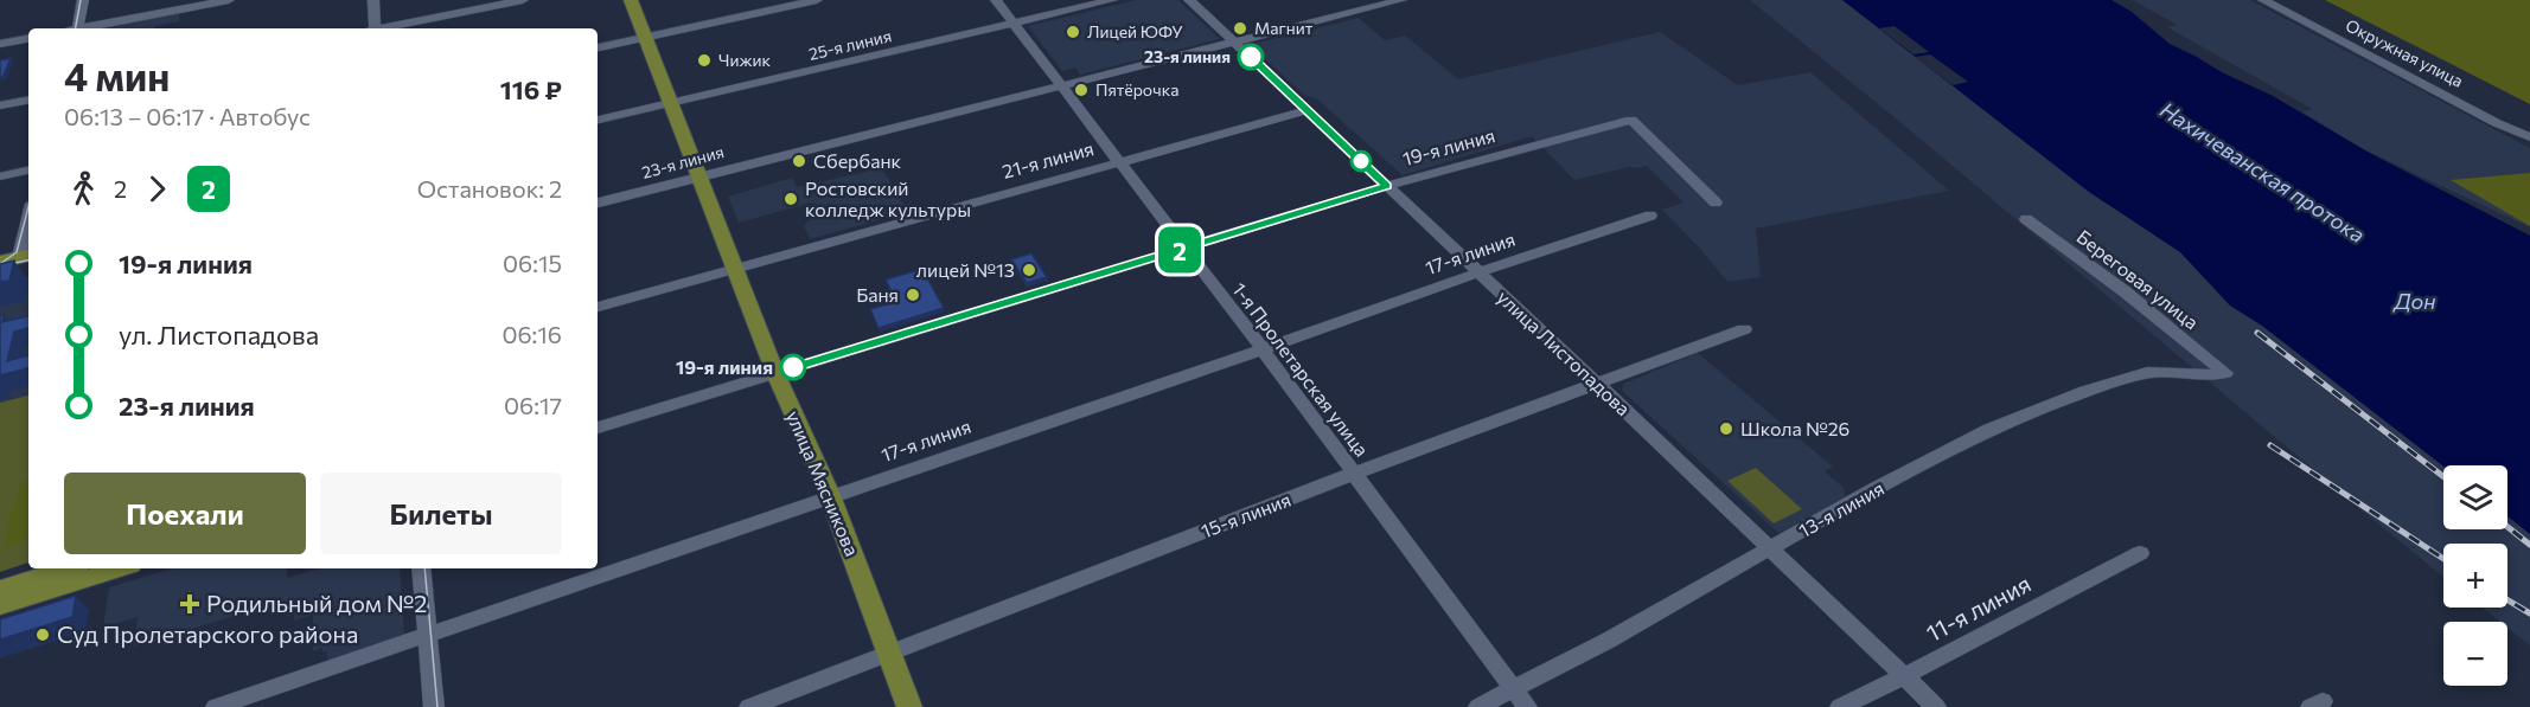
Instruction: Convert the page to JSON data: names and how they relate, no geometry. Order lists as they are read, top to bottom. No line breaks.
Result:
{"streets":{"main road":["улица Мясникова"],"street":["25-я линия","Окружная улица","19-я линия","21-я линия","23-я линия","17-я линия","Береговая улица","улица Листопадова","1-я Пролетарская улица","13-я линия","15-я линия","11-я линия"]},"crossings":[["25-я линия","1-я Пролетарская улица"],["25-я линия","улица Мясникова"],["19-я линия","улица Листопадова"],["19-я линия","1-я Пролетарская улица"],["19-я линия","улица Мясникова"],["21-я линия","улица Листопадова"],["21-я линия","1-я Пролетарская улица"],["21-я линия","улица Мясникова"],["23-я линия","улица Листопадова"],["23-я линия","1-я Пролетарская улица"],["23-я линия","улица Мясникова"],["17-я линия","улица Листопадова"],["17-я линия","1-я Пролетарская улица"],["17-я линия","улица Мясникова"],["Береговая улица","13-я линия"],["улица Листопадова","13-я линия"],["улица Листопадова","15-я линия"],["улица Листопадова","11-я линия"],["1-я Пролетарская улица","13-я линия"],["1-я Пролетарская улица","15-я линия"],["улица Мясникова","15-я линия"]],"water":["Нахичеванская протока","Дон"],"places":{"other":["Магнит","Лицей ЮФУ","23-я линия","Чижик","Пятёрочка","Сбербанк","Ростовский колледж культуры","лицей №13","Баня","19-я линия","Школа №26","Суд Пролетарского района"],"health":["Родильный дом №2"]},"lines":["bus line 2"],"page":{"on_map":"2","heading":["4 мин","06:13 – 06:17 · Автобус","116 ₽"],"legs":["2","2","Остановок: 2"],"list":[{"name":"19-я линия","value":"06:15"},{"name":"ул. Листопадова","value":"06:16"},{"name":"23-я линия","value":"06:17"}],"buttons":["Поехали","Билеты"],"map_buttons":["+","−"]}}
